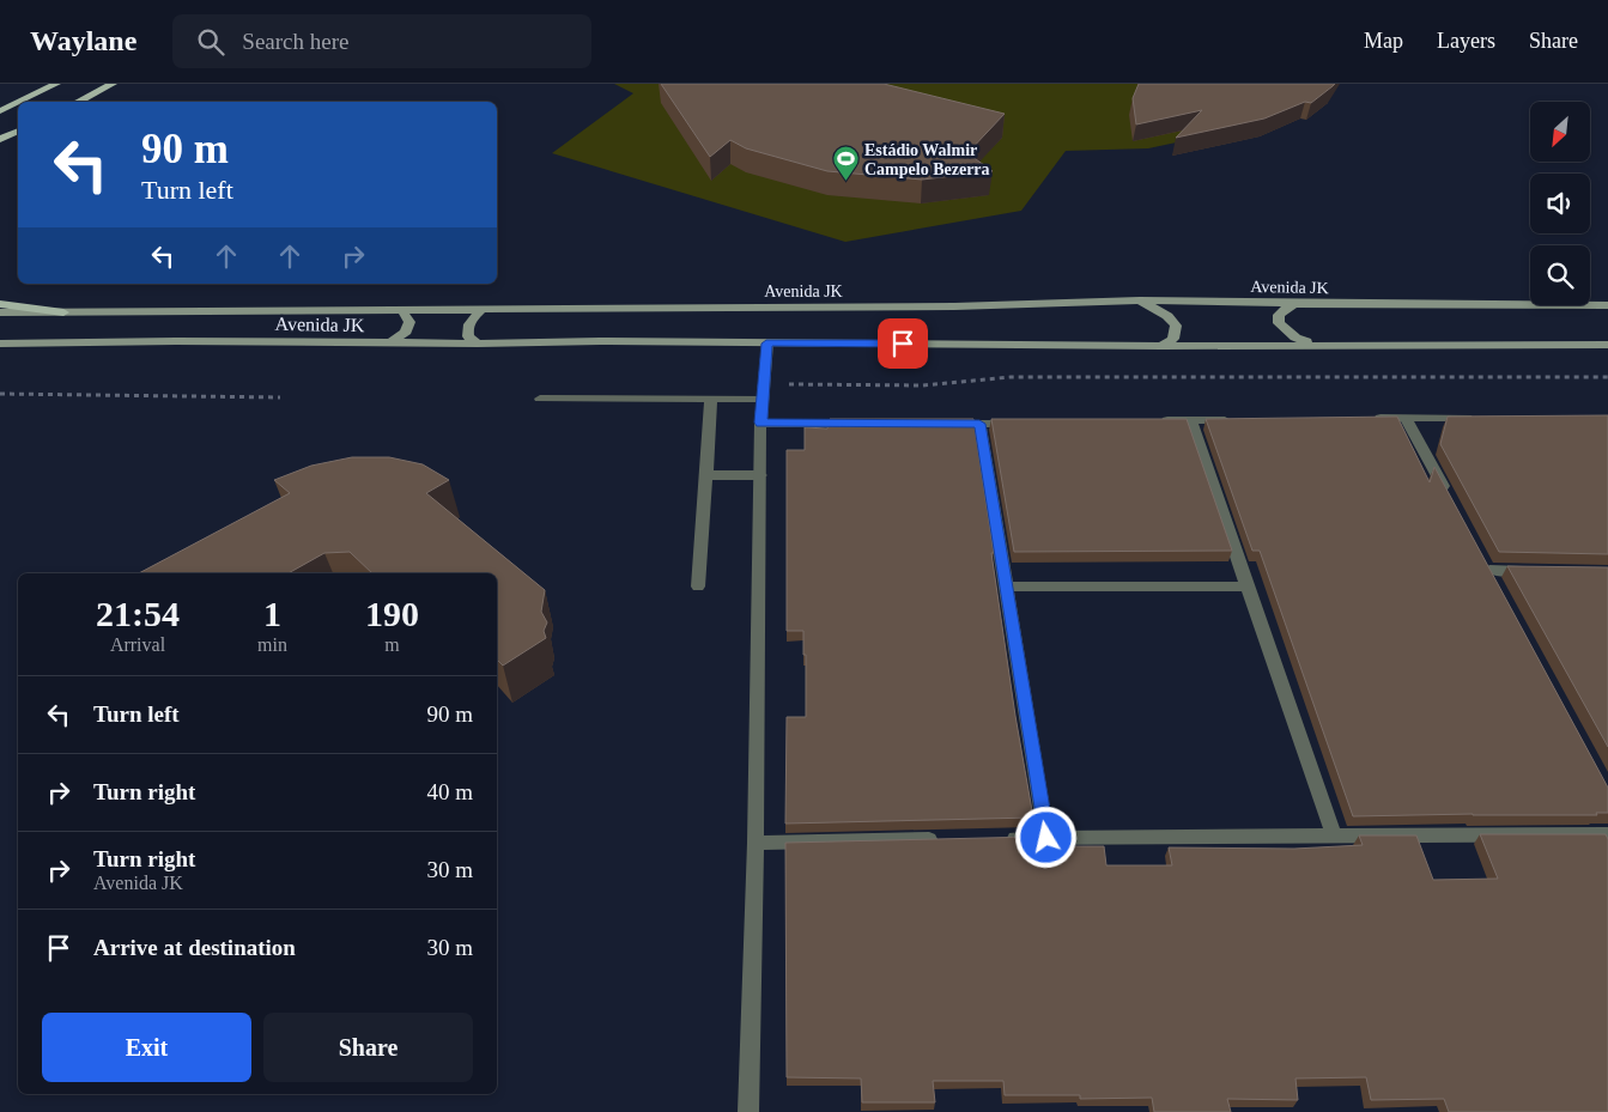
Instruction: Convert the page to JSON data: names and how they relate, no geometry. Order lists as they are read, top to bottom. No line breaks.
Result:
{"streets":{"main road":["Avenida JK"]},"places":{"sports":["Estádio Walmir Campelo Bezerra"]},"north":"bottom left","page":{"header":"Waylane","search":"Search here","nav":["Map","Layers","Share"],"turn":["90 m","Turn left"],"eta":["21:54","Arrival","1","min","190","m"],"list":[{"name":"Turn left","value":"90 m"},{"name":"Turn right","value":"40 m"},{"name":"Turn right","note":"Avenida JK","value":"30 m"},{"name":"Arrive at destination","value":"30 m"}],"buttons":["Exit","Share"]}}
